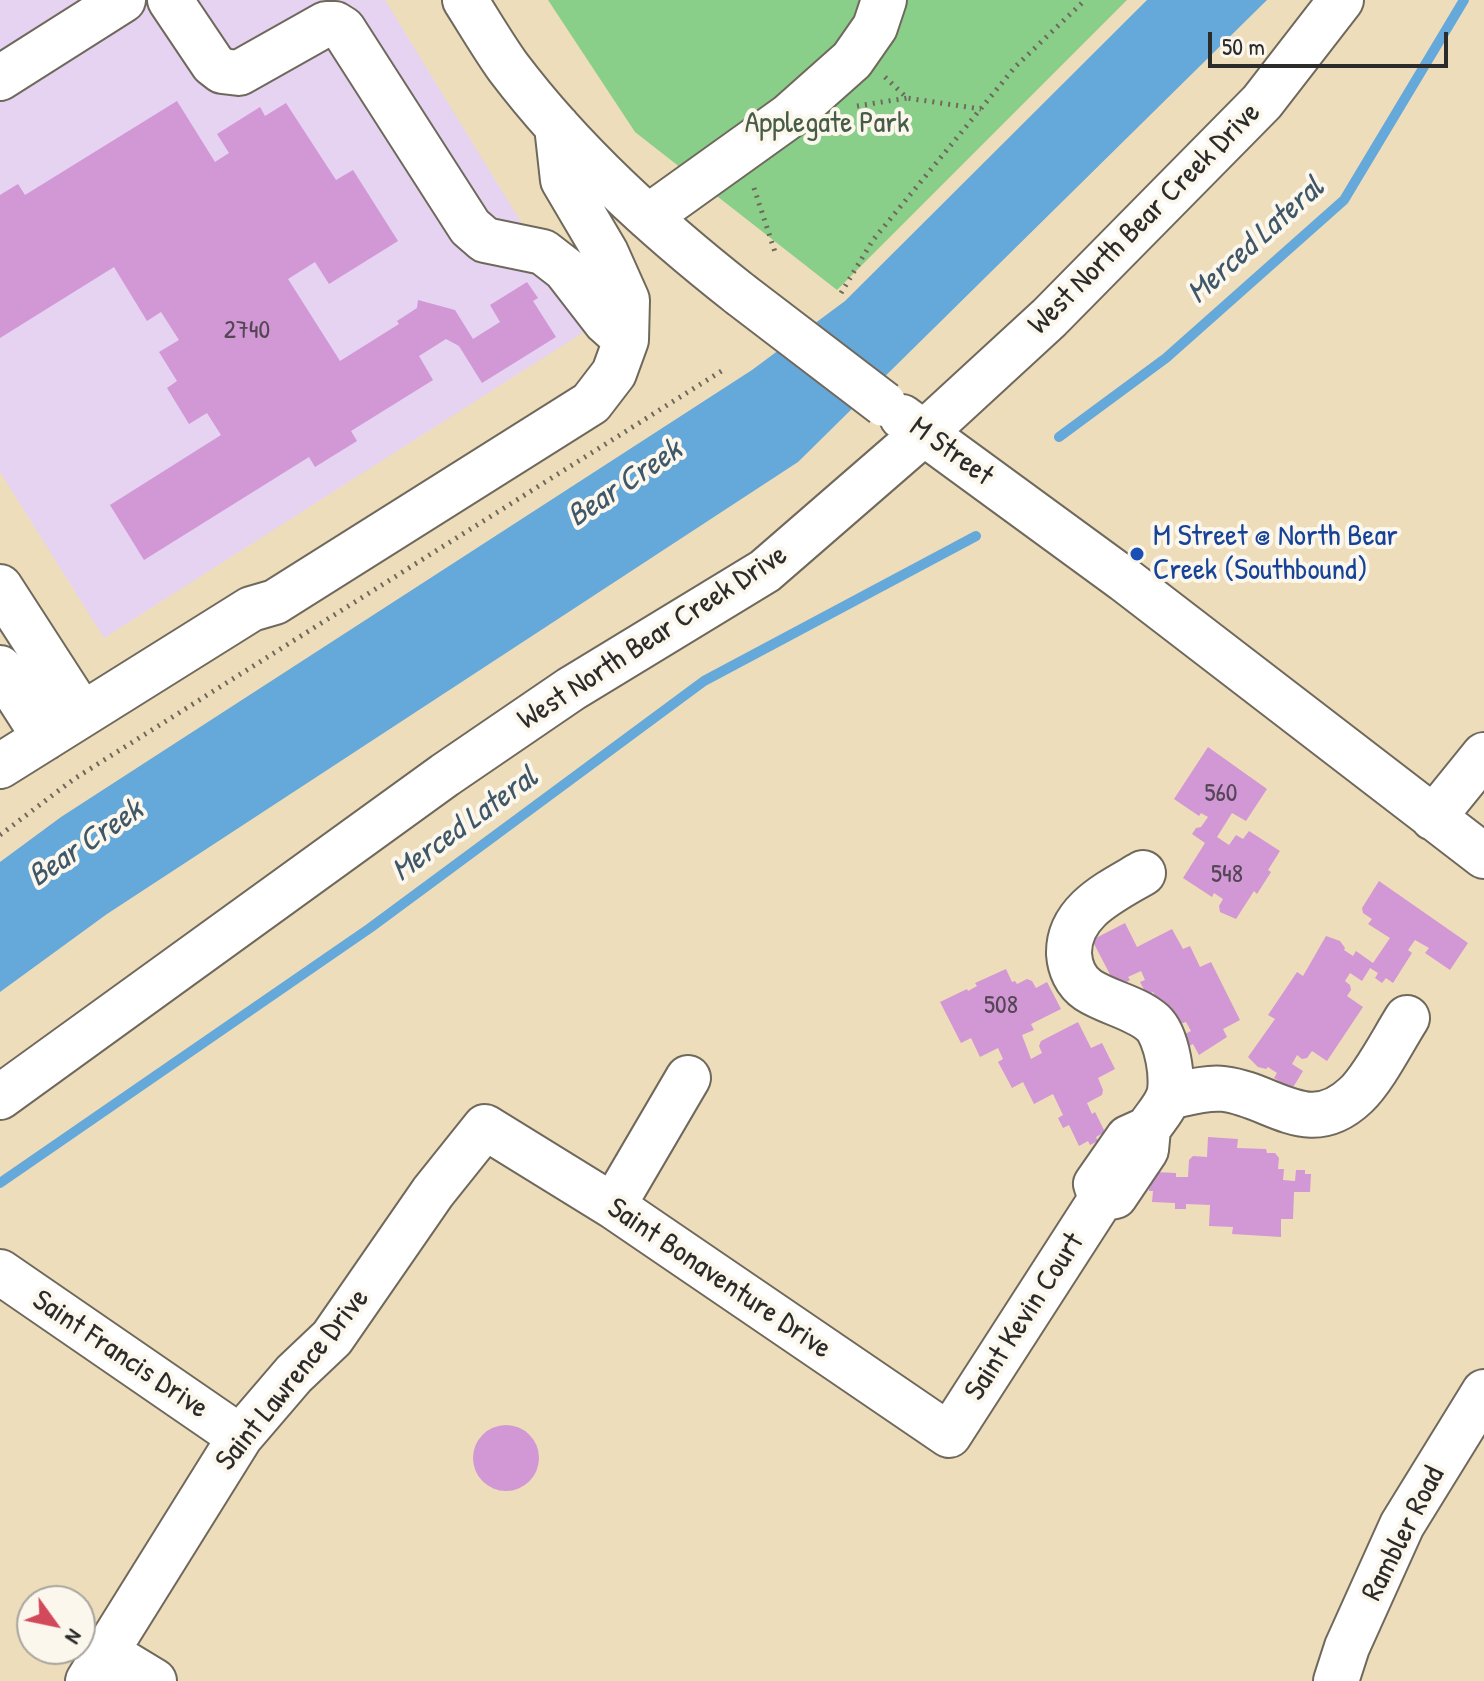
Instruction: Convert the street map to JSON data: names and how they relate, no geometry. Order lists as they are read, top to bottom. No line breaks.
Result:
{"streets":{"street":["West North Bear Creek Drive","M Street","Saint Bonaventure Drive","Saint Kevin Court","Saint Francis Drive","Saint Lawrence Drive","Rambler Road"]},"crossings":[["West North Bear Creek Drive","M Street"],["Saint Bonaventure Drive","Saint Kevin Court"],["Saint Bonaventure Drive","Saint Lawrence Drive"],["Saint Francis Drive","Saint Lawrence Drive"]],"water":["Merced Lateral","Bear Creek"],"parks":["Applegate Park"],"places":["M Street @ North Bear Creek (Southbound)"],"house_numbers":["2740","560","548","508"],"scale_bar":"50 m","north":"bottom right"}
